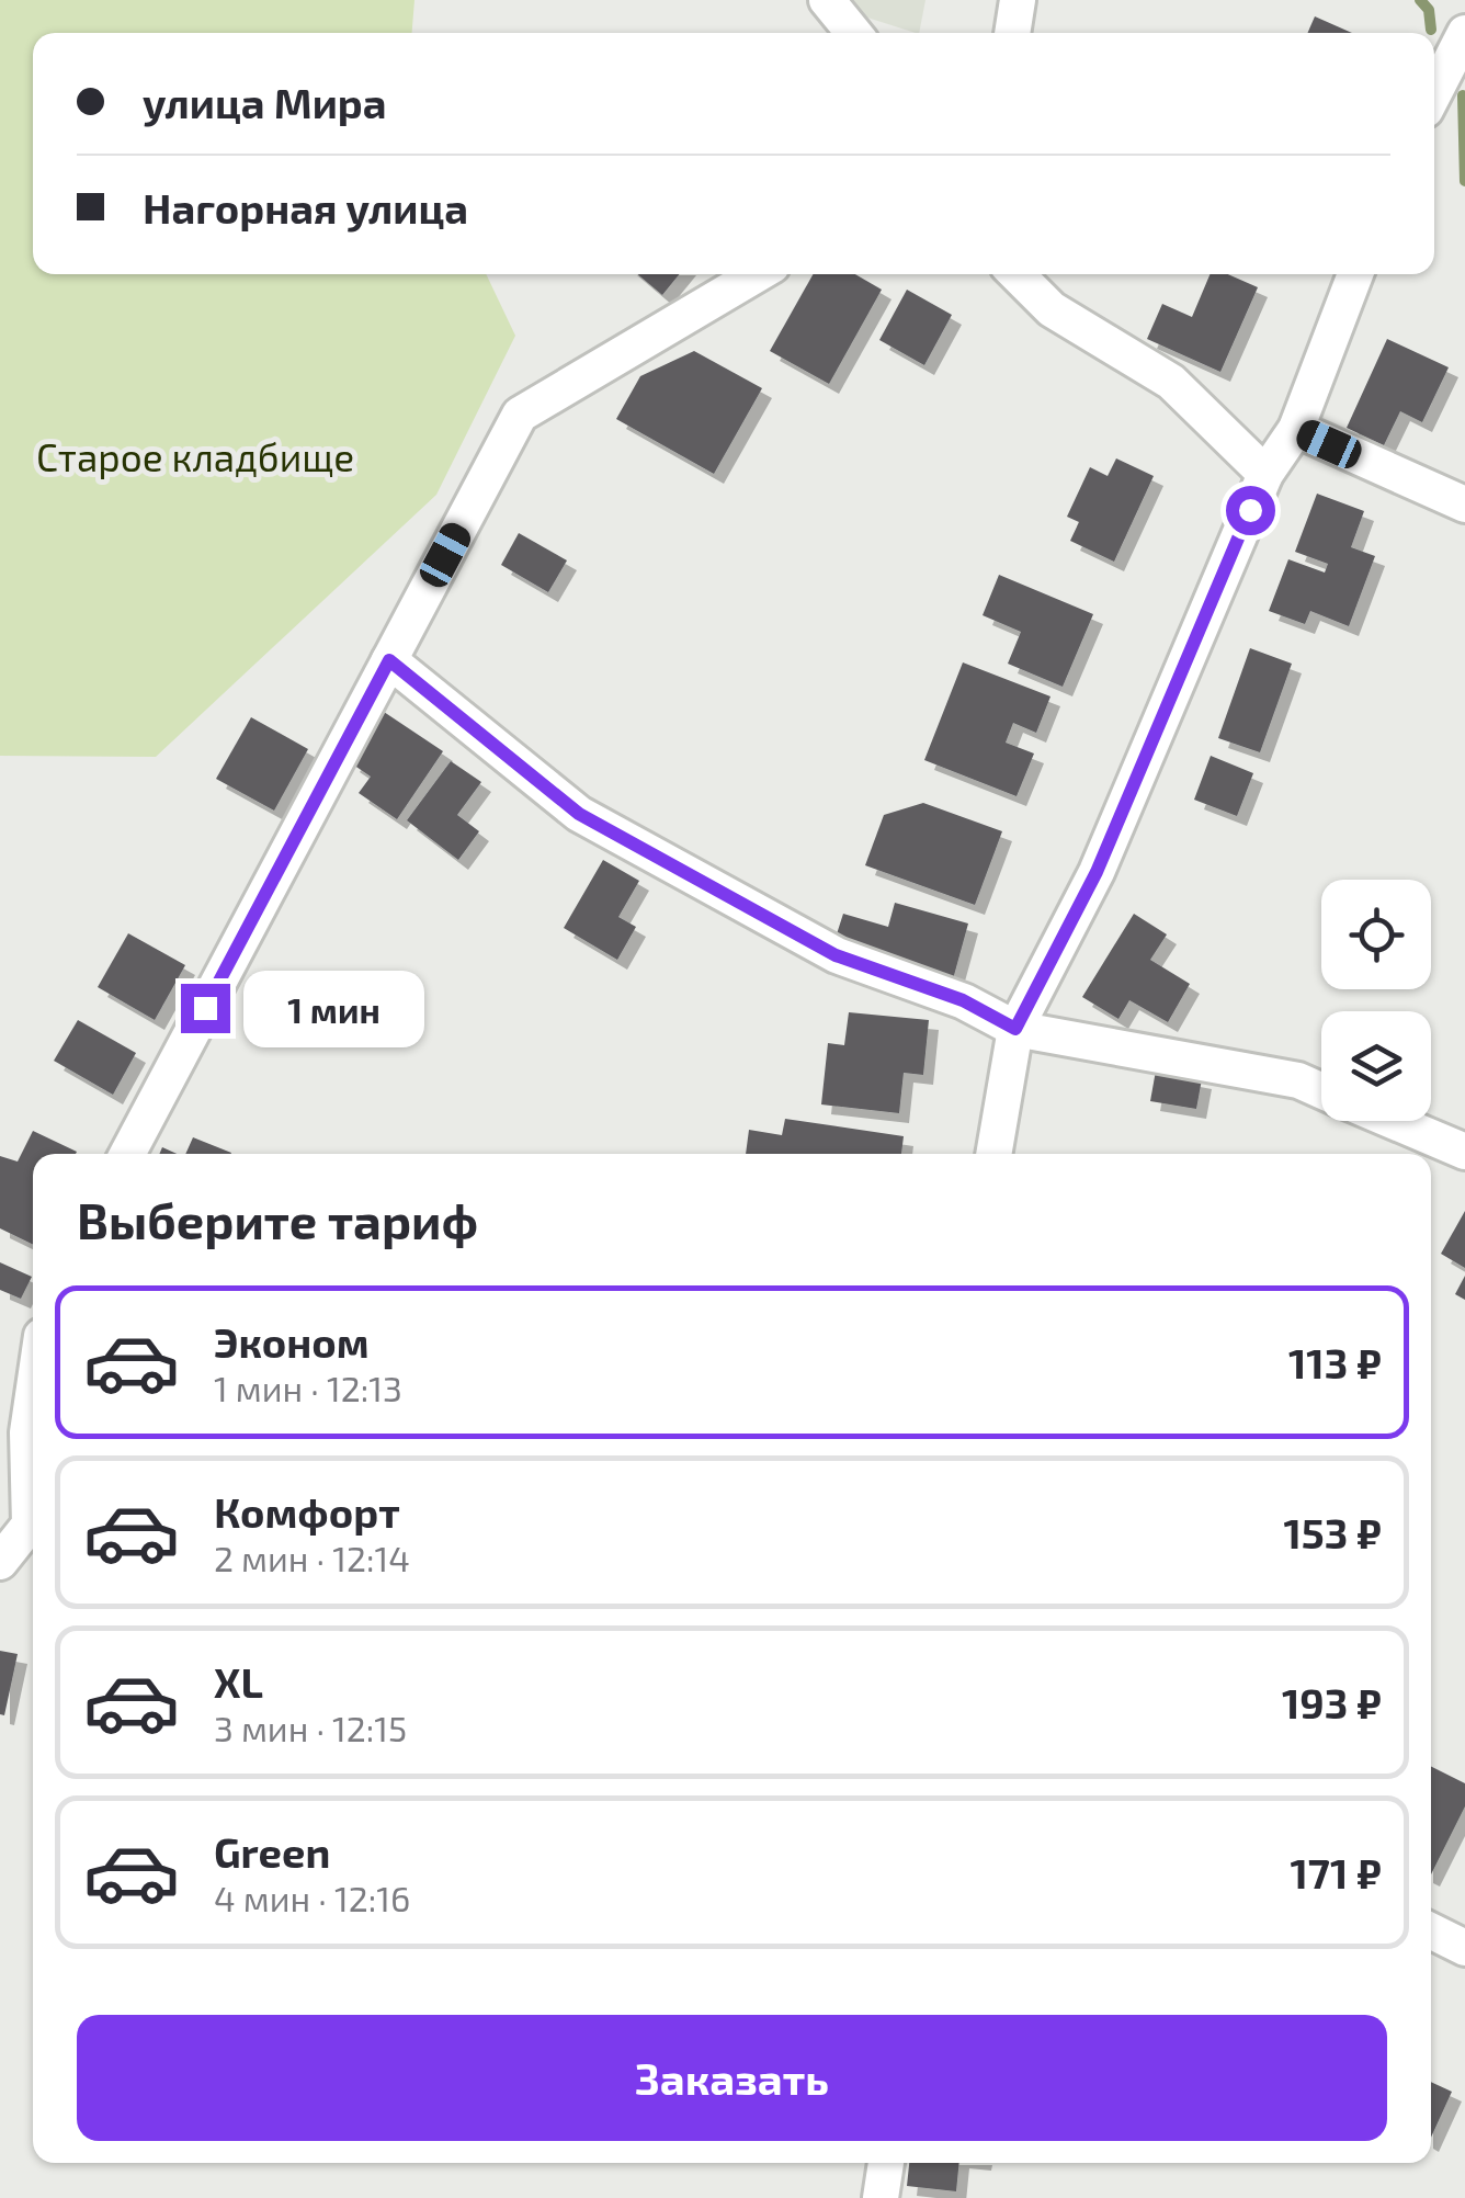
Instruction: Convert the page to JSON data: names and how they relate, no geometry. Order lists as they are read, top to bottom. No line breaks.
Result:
{"parks":["Старое кладбище"],"page":{"banner":["улица Мира","Нагорная улица"],"bubble":"1 мин","heading":"Выберите тариф","list":[{"name":"Эконом","note":"1 мин · 12:13","value":"113 ₽"},{"name":"Комфорт","note":"2 мин · 12:14","value":"153 ₽"},{"name":"XL","note":"3 мин · 12:15","value":"193 ₽"},{"name":"Green","note":"4 мин · 12:16","value":"171 ₽"}],"buttons":"Заказать"}}
